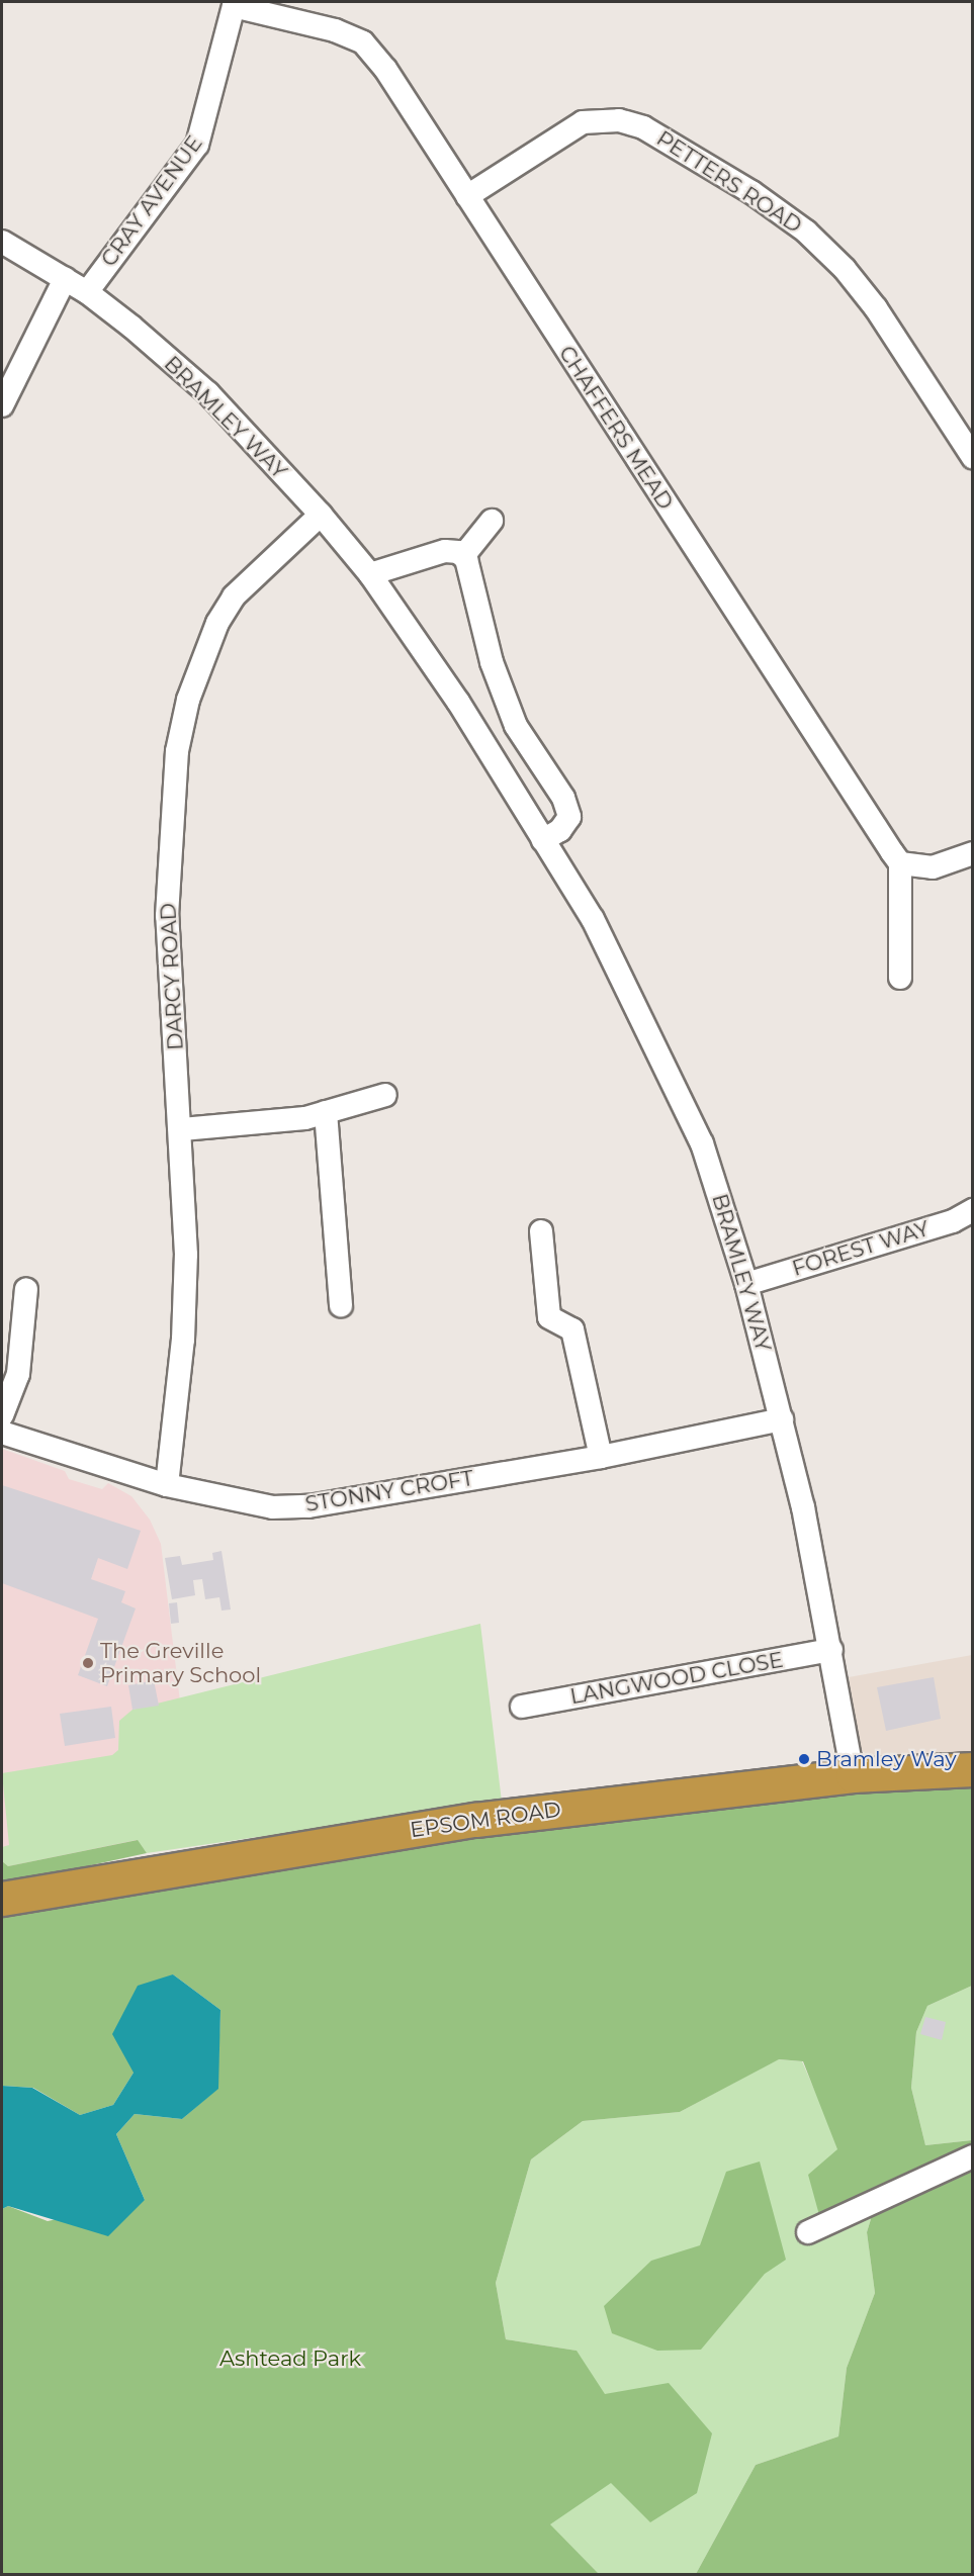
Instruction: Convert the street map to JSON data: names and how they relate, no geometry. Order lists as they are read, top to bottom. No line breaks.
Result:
{"streets":{"highway":["EPSOM ROAD"],"street":["PETTERS ROAD","CRAY AVENUE","BRAMLEY WAY","CHAFFERS MEAD","DARCY ROAD","FOREST WAY","STONNY CROFT","LANGWOOD CLOSE"]},"crossings":[["PETTERS ROAD","CHAFFERS MEAD"],["CRAY AVENUE","BRAMLEY WAY"],["CRAY AVENUE","CHAFFERS MEAD"],["BRAMLEY WAY","DARCY ROAD"],["BRAMLEY WAY","FOREST WAY"],["BRAMLEY WAY","STONNY CROFT"],["BRAMLEY WAY","LANGWOOD CLOSE"],["BRAMLEY WAY","EPSOM ROAD"],["DARCY ROAD","STONNY CROFT"]],"parks":["Ashtead Park"],"places":["The Greville Primary School","Bramley Way"]}
